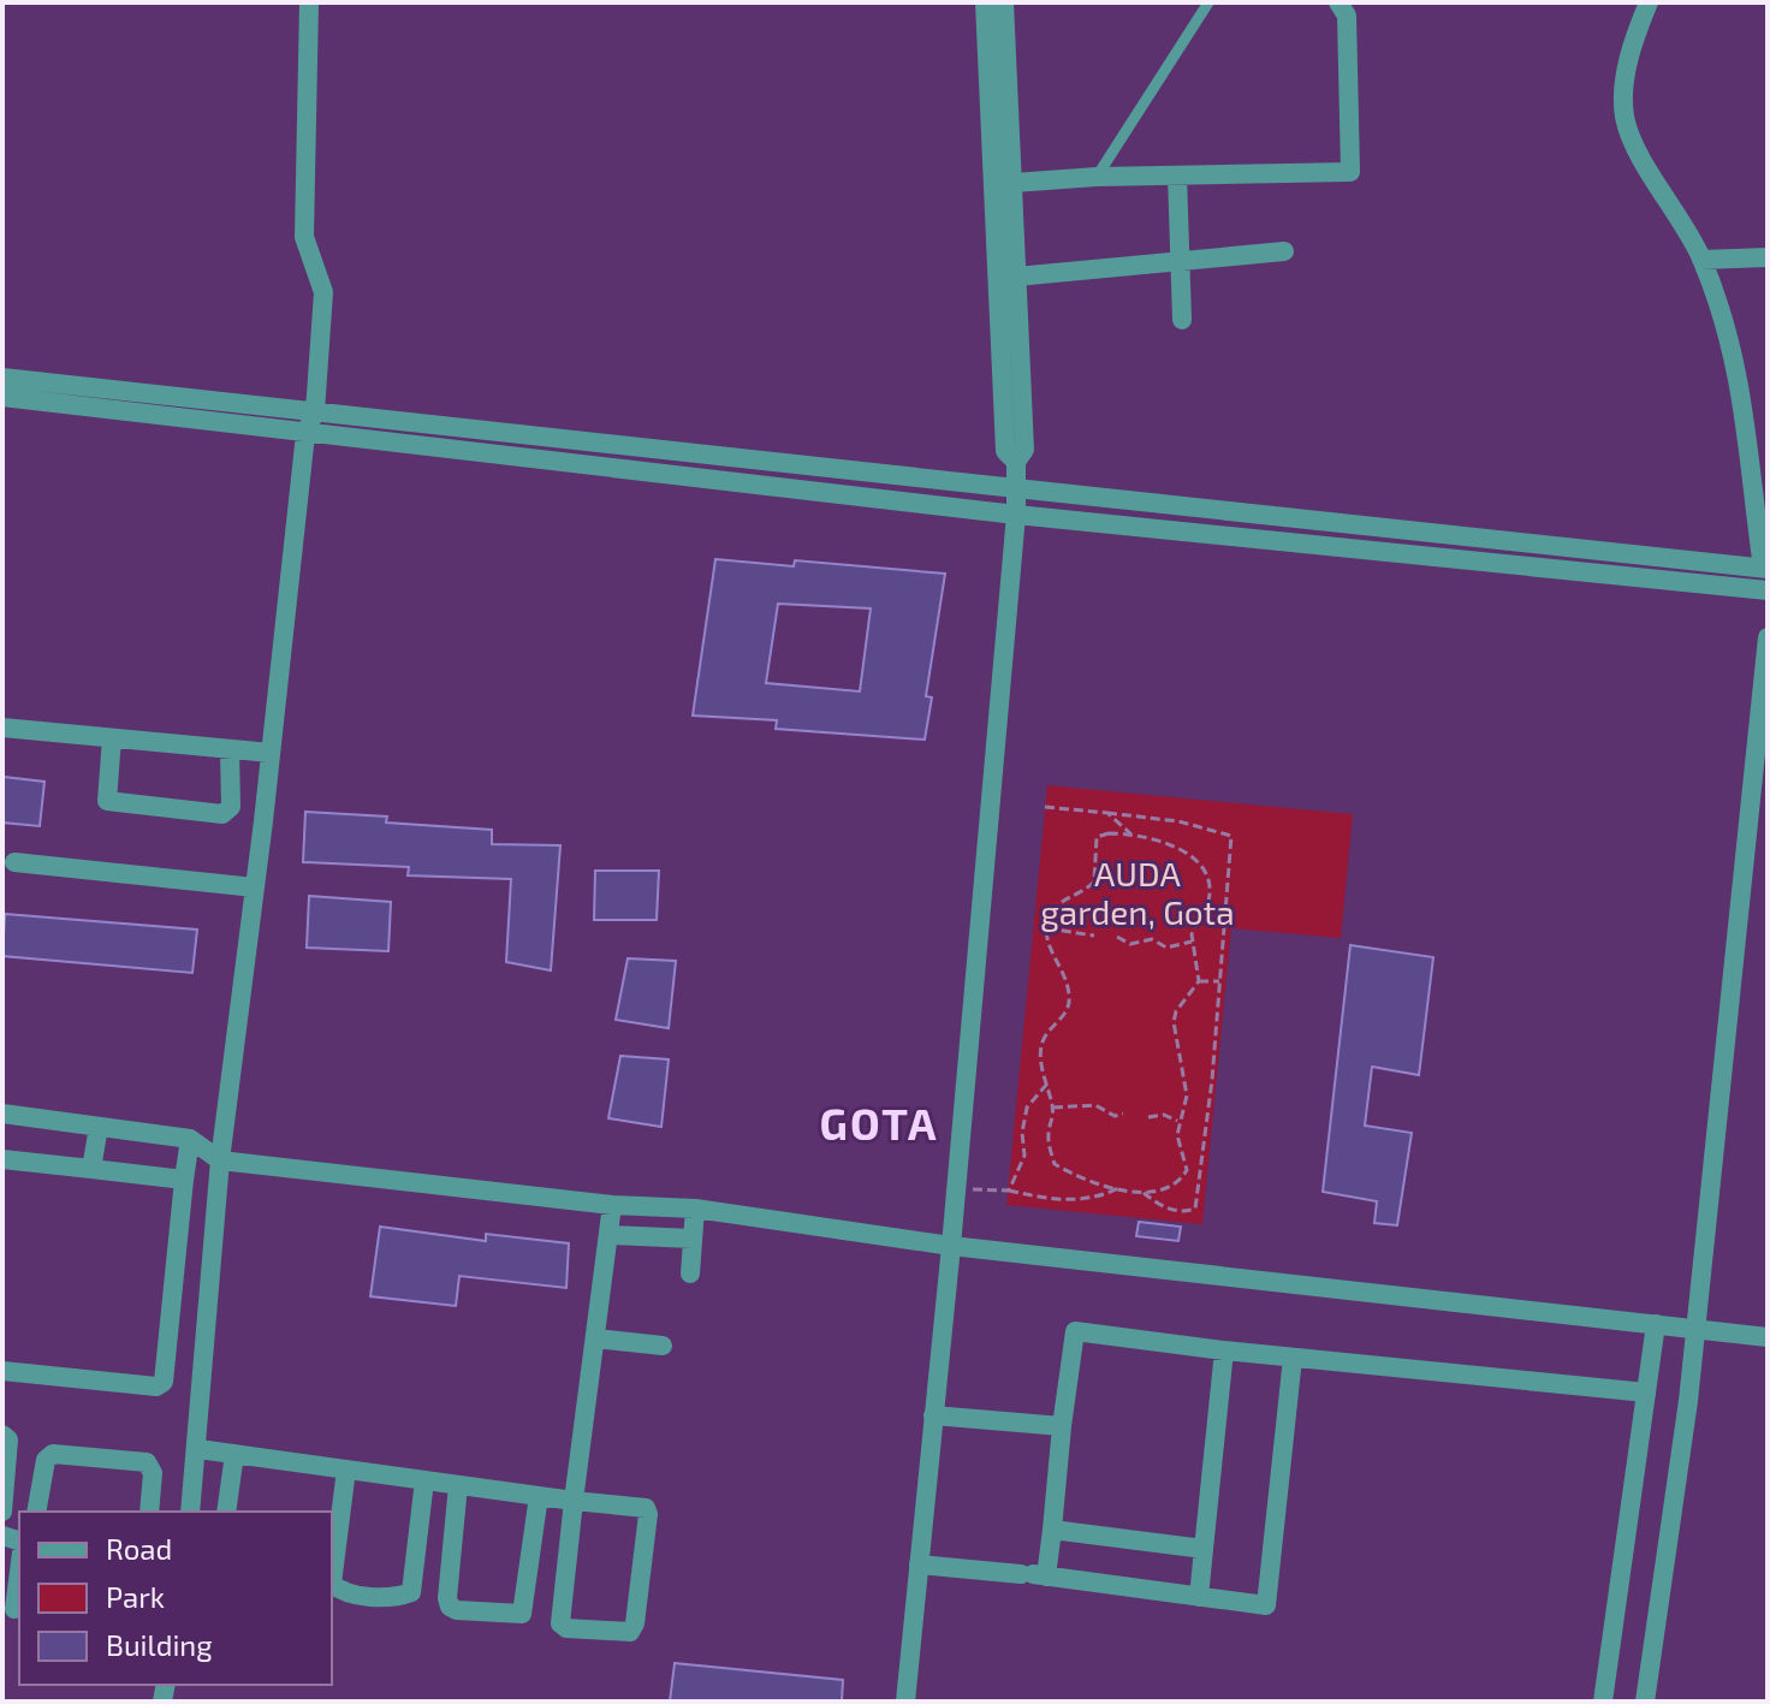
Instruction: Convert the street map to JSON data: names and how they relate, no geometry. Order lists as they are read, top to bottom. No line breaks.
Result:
{"districts":["GOTA"],"parks":["AUDA garden, Gota"],"legend":["Road","Park","Building"]}
